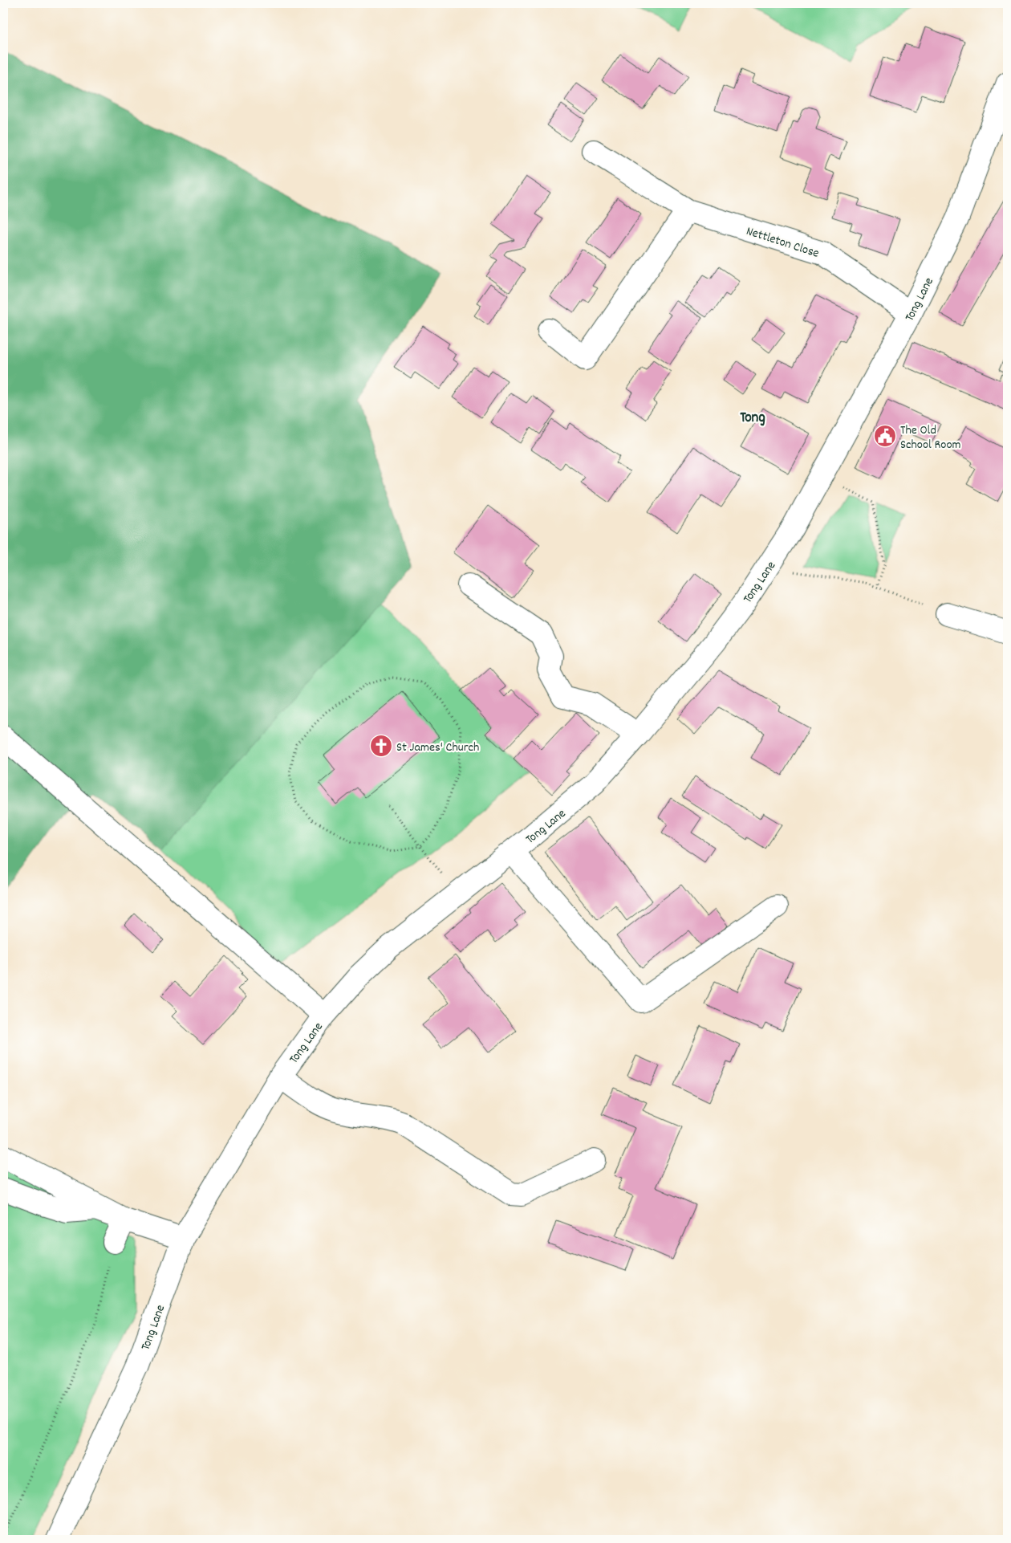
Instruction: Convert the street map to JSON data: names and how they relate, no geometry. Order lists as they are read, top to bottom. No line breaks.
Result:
{"streets":{"street":["Nettleton Close","Tong Lane"]},"crossings":[["Nettleton Close","Tong Lane"]],"districts":["Tong"],"places":{"public building":["The Old School Room"],"church":["St James' Church"]}}
